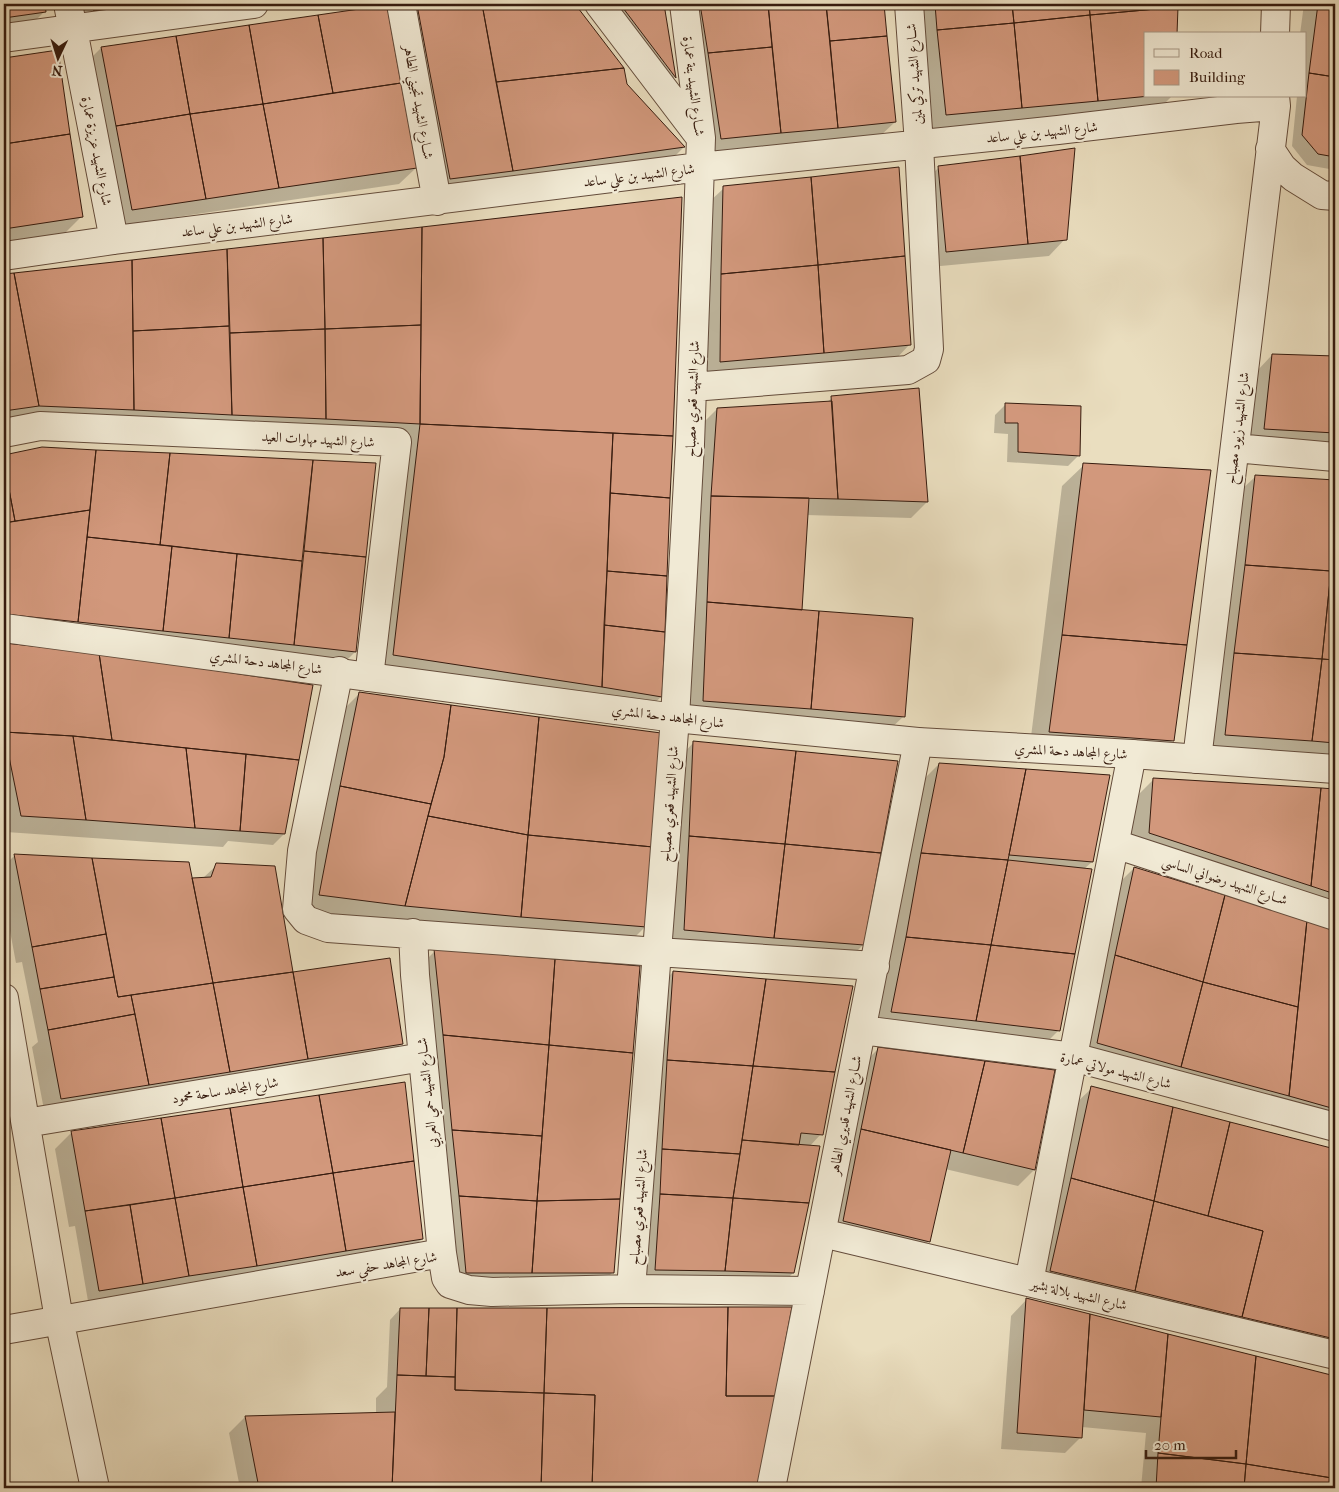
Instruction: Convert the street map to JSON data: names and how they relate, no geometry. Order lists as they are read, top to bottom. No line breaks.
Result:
{"streets":{"street":["شــارع الشهيد تركي لمين","شــارع الشهيد بتة عمارة","شــارع الشهيد تجيني الطاهر","شارع الشهيد بن علي ساعد","شارع الشهيد عزيزة عمارة","شارع الشهيد قعري مصباح","شارع الشهيد زيود مصباح","شارع الشهيد مهاوات العيد","شارع المجاهد دحة المشري","شــارع الشهيد رضواني الساسي","شارع الشهيد مولاتي عمارة","شارع المجاهد ساحة محمود","شــارع الشهيد حمي العربي","شــارع الشهيد قديري الطاهر","شارع المجاهد حفي سعد","شارع الشهيد بلالة بشير"]},"crossings":[["شــارع الشهيد تركي لمين","شارع الشهيد بن علي ساعد"],["شــارع الشهيد تركي لمين","شارع الشهيد قعري مصباح"],["شــارع الشهيد بتة عمارة","شارع الشهيد بن علي ساعد"],["شــارع الشهيد بتة عمارة","شارع الشهيد قعري مصباح"],["شــارع الشهيد تجيني الطاهر","شارع الشهيد بن علي ساعد"],["شارع الشهيد بن علي ساعد","شارع الشهيد عزيزة عمارة"],["شارع الشهيد بن علي ساعد","شارع الشهيد قعري مصباح"],["شارع الشهيد بن علي ساعد","شارع الشهيد زيود مصباح"],["شارع الشهيد قعري مصباح","شارع المجاهد دحة المشري"],["شارع الشهيد قعري مصباح","شارع المجاهد حفي سعد"],["شارع الشهيد زيود مصباح","شارع المجاهد دحة المشري"],["شارع الشهيد مهاوات العيد","شارع المجاهد دحة المشري"],["شارع المجاهد دحة المشري","شــارع الشهيد قديري الطاهر"],["شارع الشهيد مولاتي عمارة","شــارع الشهيد قديري الطاهر"],["شارع المجاهد ساحة محمود","شــارع الشهيد حمي العربي"],["شــارع الشهيد حمي العربي","شارع المجاهد حفي سعد"],["شــارع الشهيد قديري الطاهر","شارع المجاهد حفي سعد"],["شــارع الشهيد قديري الطاهر","شارع الشهيد بلالة بشير"]],"legend":["Road","Building"],"scale_bar":"20 m","north":"bottom"}
